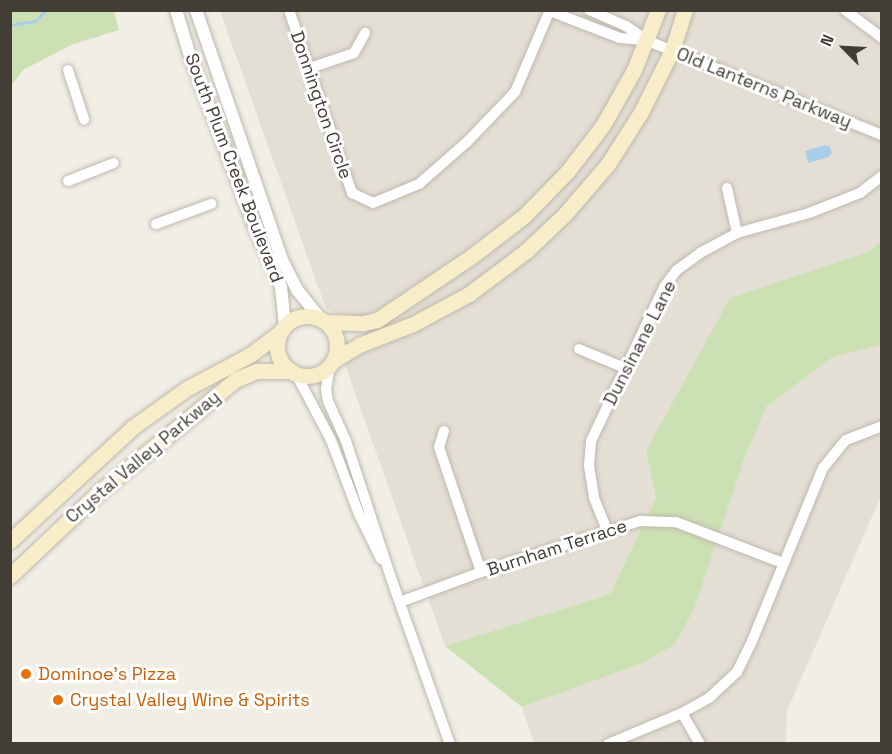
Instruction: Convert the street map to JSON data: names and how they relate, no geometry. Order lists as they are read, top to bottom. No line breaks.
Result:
{"streets":{"main road":["Crystal Valley Parkway"],"street":["Old Lanterns Parkway","Donnington Circle","South Plum Creek Boulevard","Dunsinane Lane","Burnham Terrace"]},"crossings":[["Old Lanterns Parkway","Donnington Circle"],["South Plum Creek Boulevard","Crystal Valley Parkway"],["Dunsinane Lane","Burnham Terrace"]],"places":["Dominoe's Pizza","Crystal Valley Wine & Spirits"],"north":"top left"}
